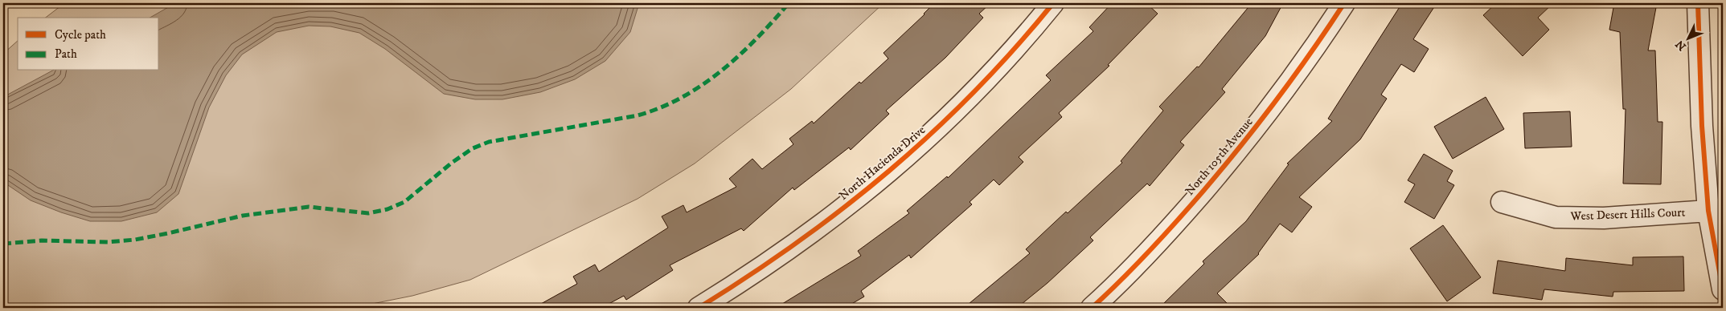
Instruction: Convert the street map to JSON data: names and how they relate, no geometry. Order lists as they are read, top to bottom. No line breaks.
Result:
{"streets":{"street":["North 105th Avenue","North Hacienda Drive","West Desert Hills Court"]},"legend":["Cycle path","Path"],"north":"bottom left"}
